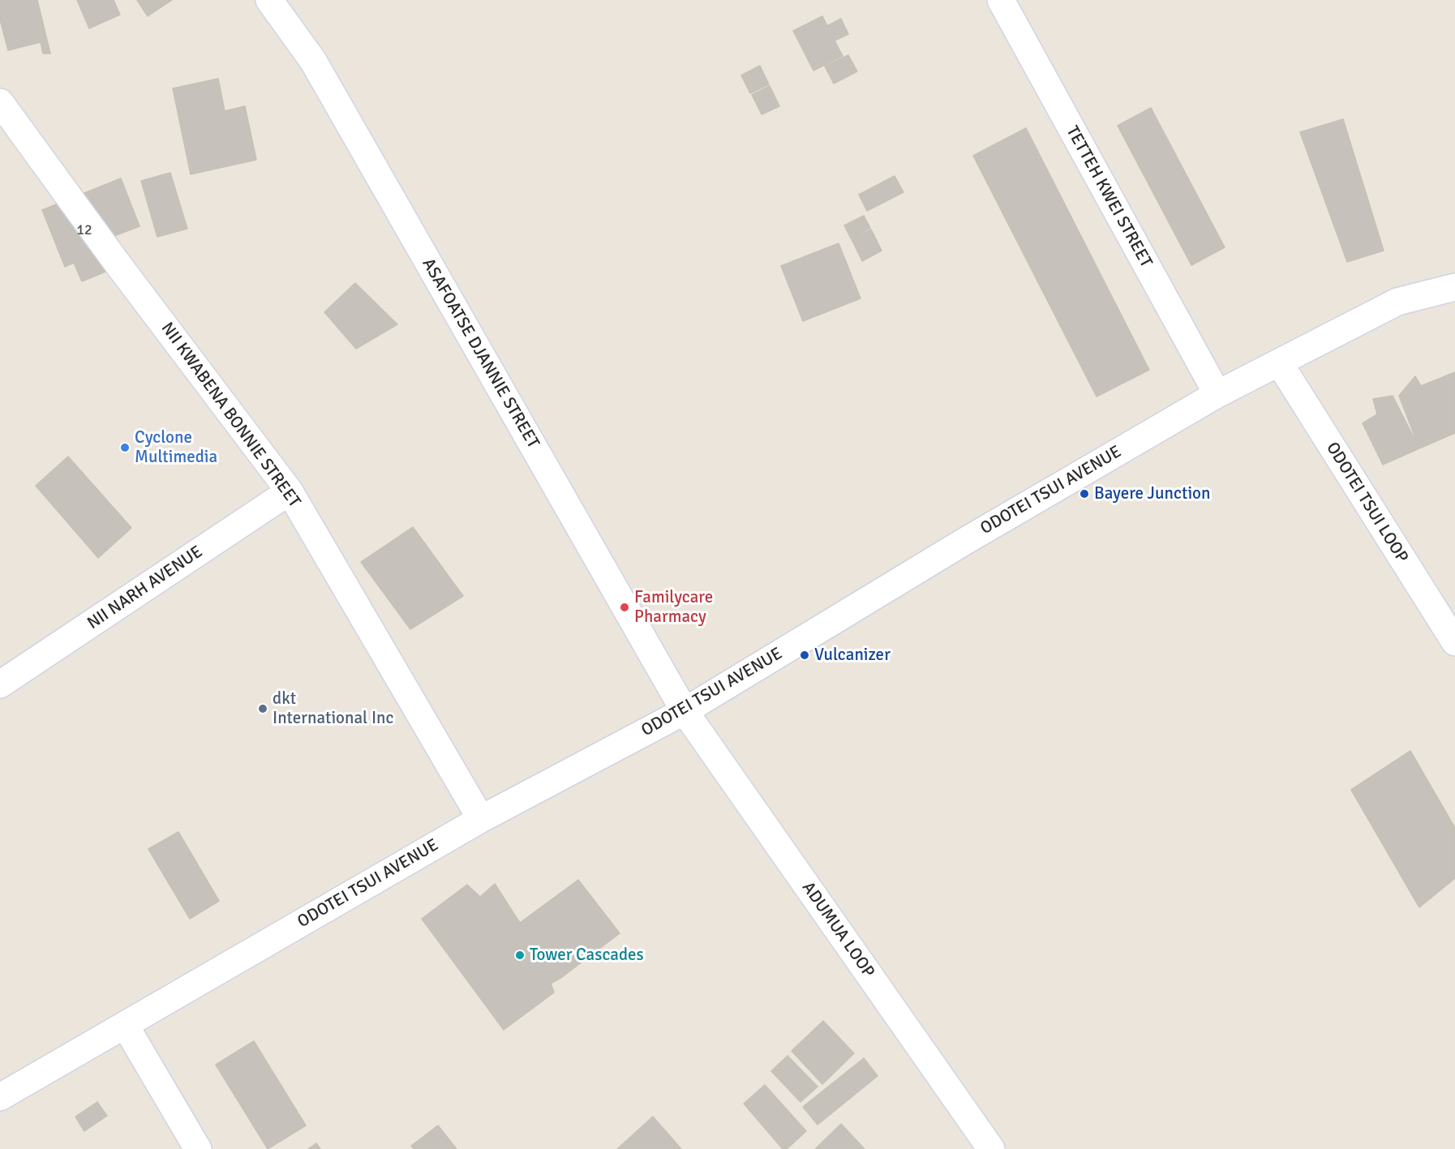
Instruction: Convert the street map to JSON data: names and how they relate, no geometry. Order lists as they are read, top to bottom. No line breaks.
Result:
{"streets":{"street":["TETTEH KWEI STREET","ASAFOATSE DJANNIE STREET","NII KWABENA BONNIE STREET","ODOTEI TSUI AVENUE","ODOTEI TSUI LOOP","NII NARH AVENUE","ADUMUA LOOP"]},"crossings":[["TETTEH KWEI STREET","ODOTEI TSUI AVENUE"],["ASAFOATSE DJANNIE STREET","ODOTEI TSUI AVENUE"],["ASAFOATSE DJANNIE STREET","ADUMUA LOOP"],["NII KWABENA BONNIE STREET","ODOTEI TSUI AVENUE"],["NII KWABENA BONNIE STREET","NII NARH AVENUE"],["ODOTEI TSUI AVENUE","ODOTEI TSUI LOOP"],["ODOTEI TSUI AVENUE","ADUMUA LOOP"]],"places":["Cyclone Multimedia","Bayere Junction","Familycare Pharmacy","Vulcanizer","dkt International Inc","Tower Cascades"],"house_numbers":["12"]}
